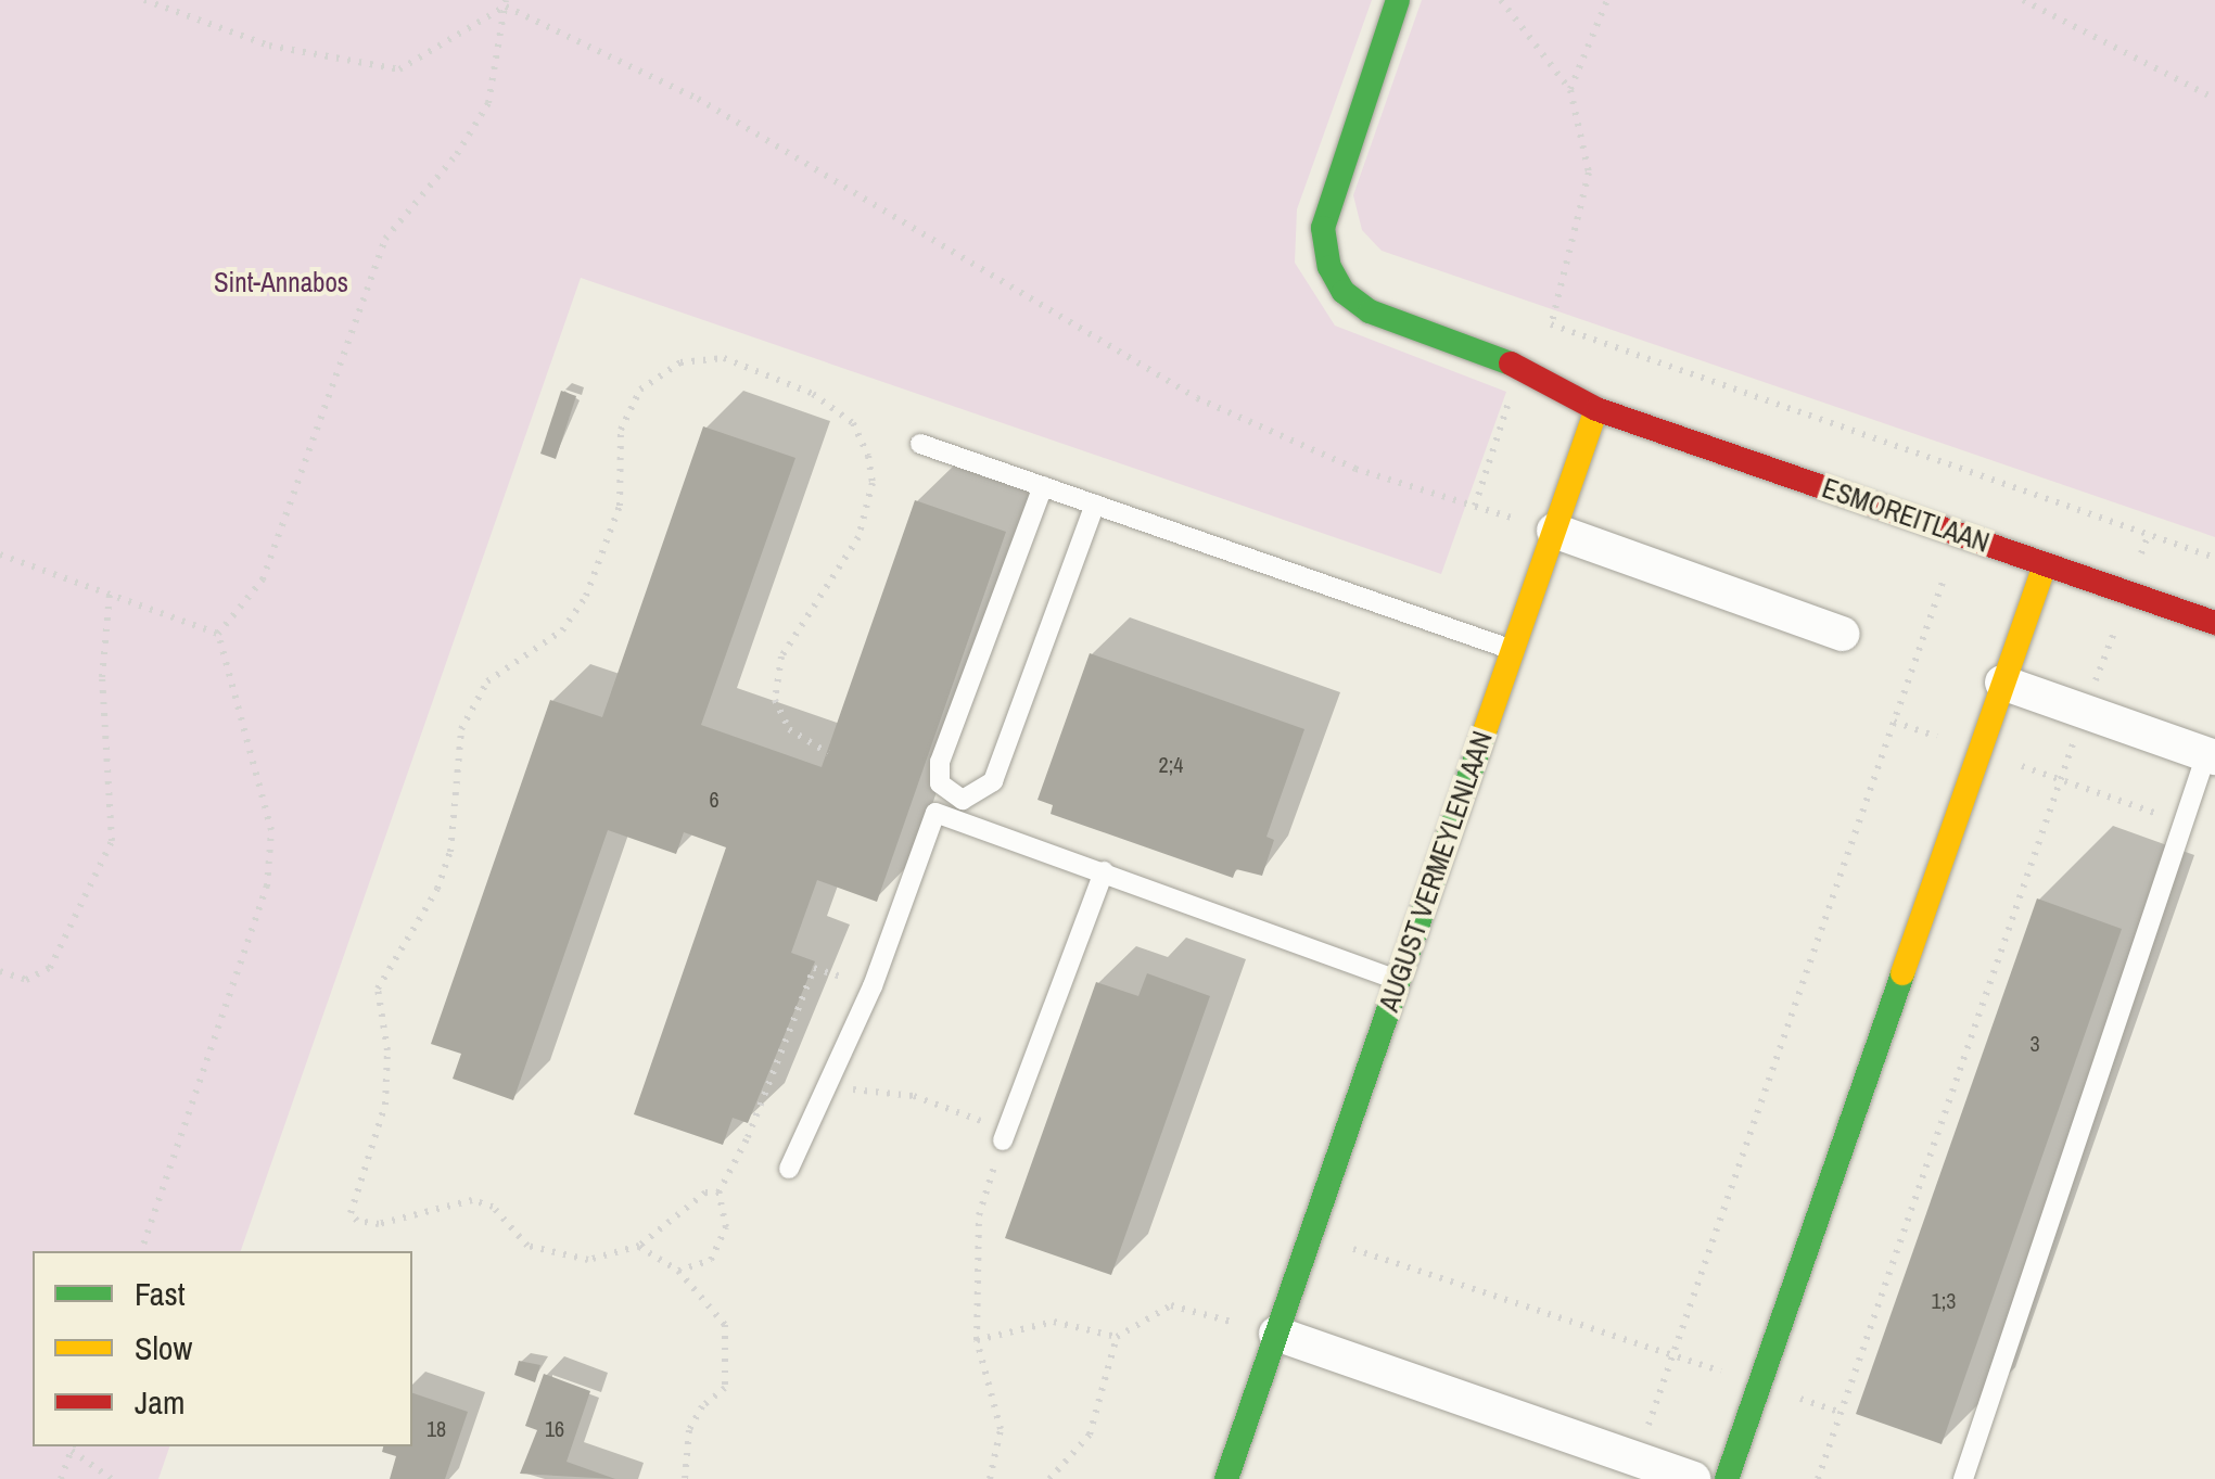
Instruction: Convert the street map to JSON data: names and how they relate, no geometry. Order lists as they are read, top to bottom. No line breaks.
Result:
{"streets":{"street":["ESMOREITLAAN","AUGUST VERMEYLENLAAN"]},"crossings":[["ESMOREITLAAN","AUGUST VERMEYLENLAAN"]],"parks":["Sint-Annabos"],"house_numbers":["2;4","6","3","1;3","18","16"],"legend":["Fast","Slow","Jam"]}
